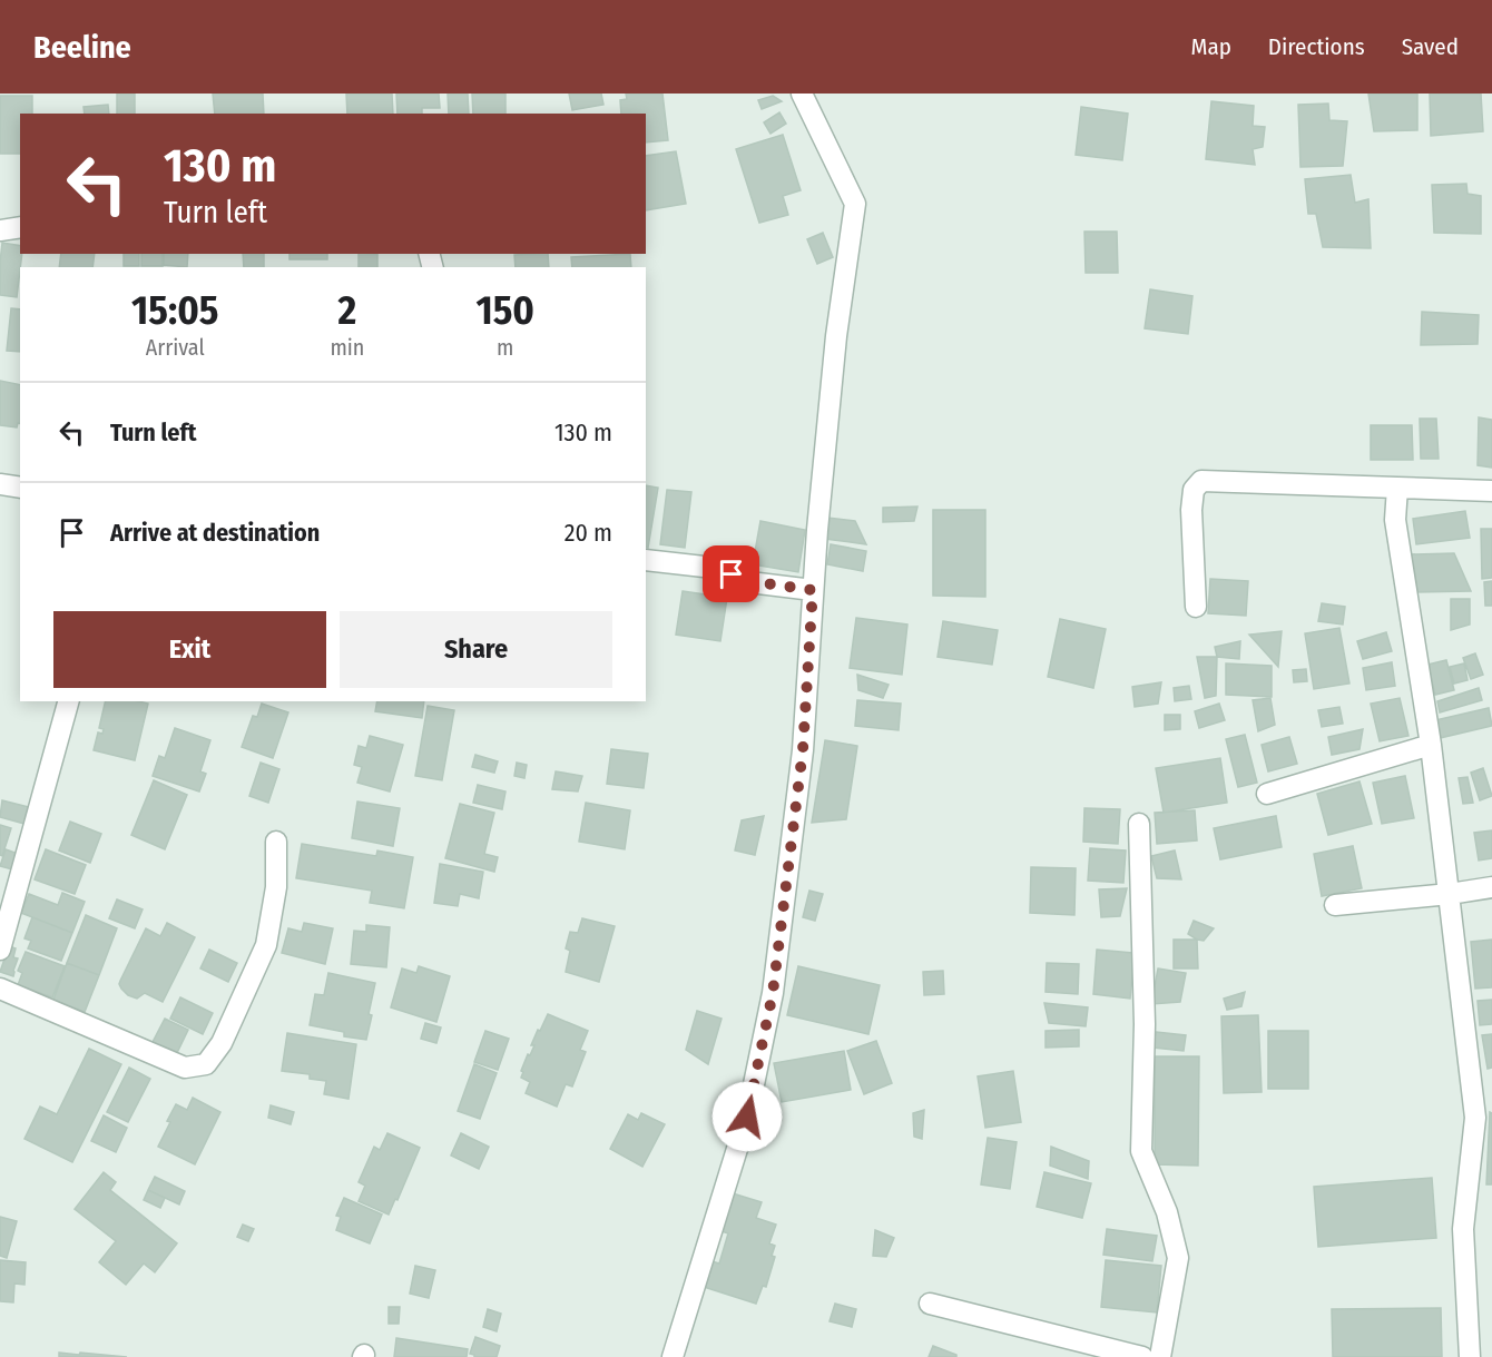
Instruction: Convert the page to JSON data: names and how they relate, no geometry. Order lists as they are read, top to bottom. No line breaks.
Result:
{"page":{"header":"Beeline","nav":["Map","Directions","Saved"],"turn":["130 m","Turn left"],"eta":["15:05","Arrival","2","min","150","m"],"list":[{"name":"Turn left","value":"130 m"},{"name":"Arrive at destination","value":"20 m"}],"buttons":["Exit","Share"]}}
